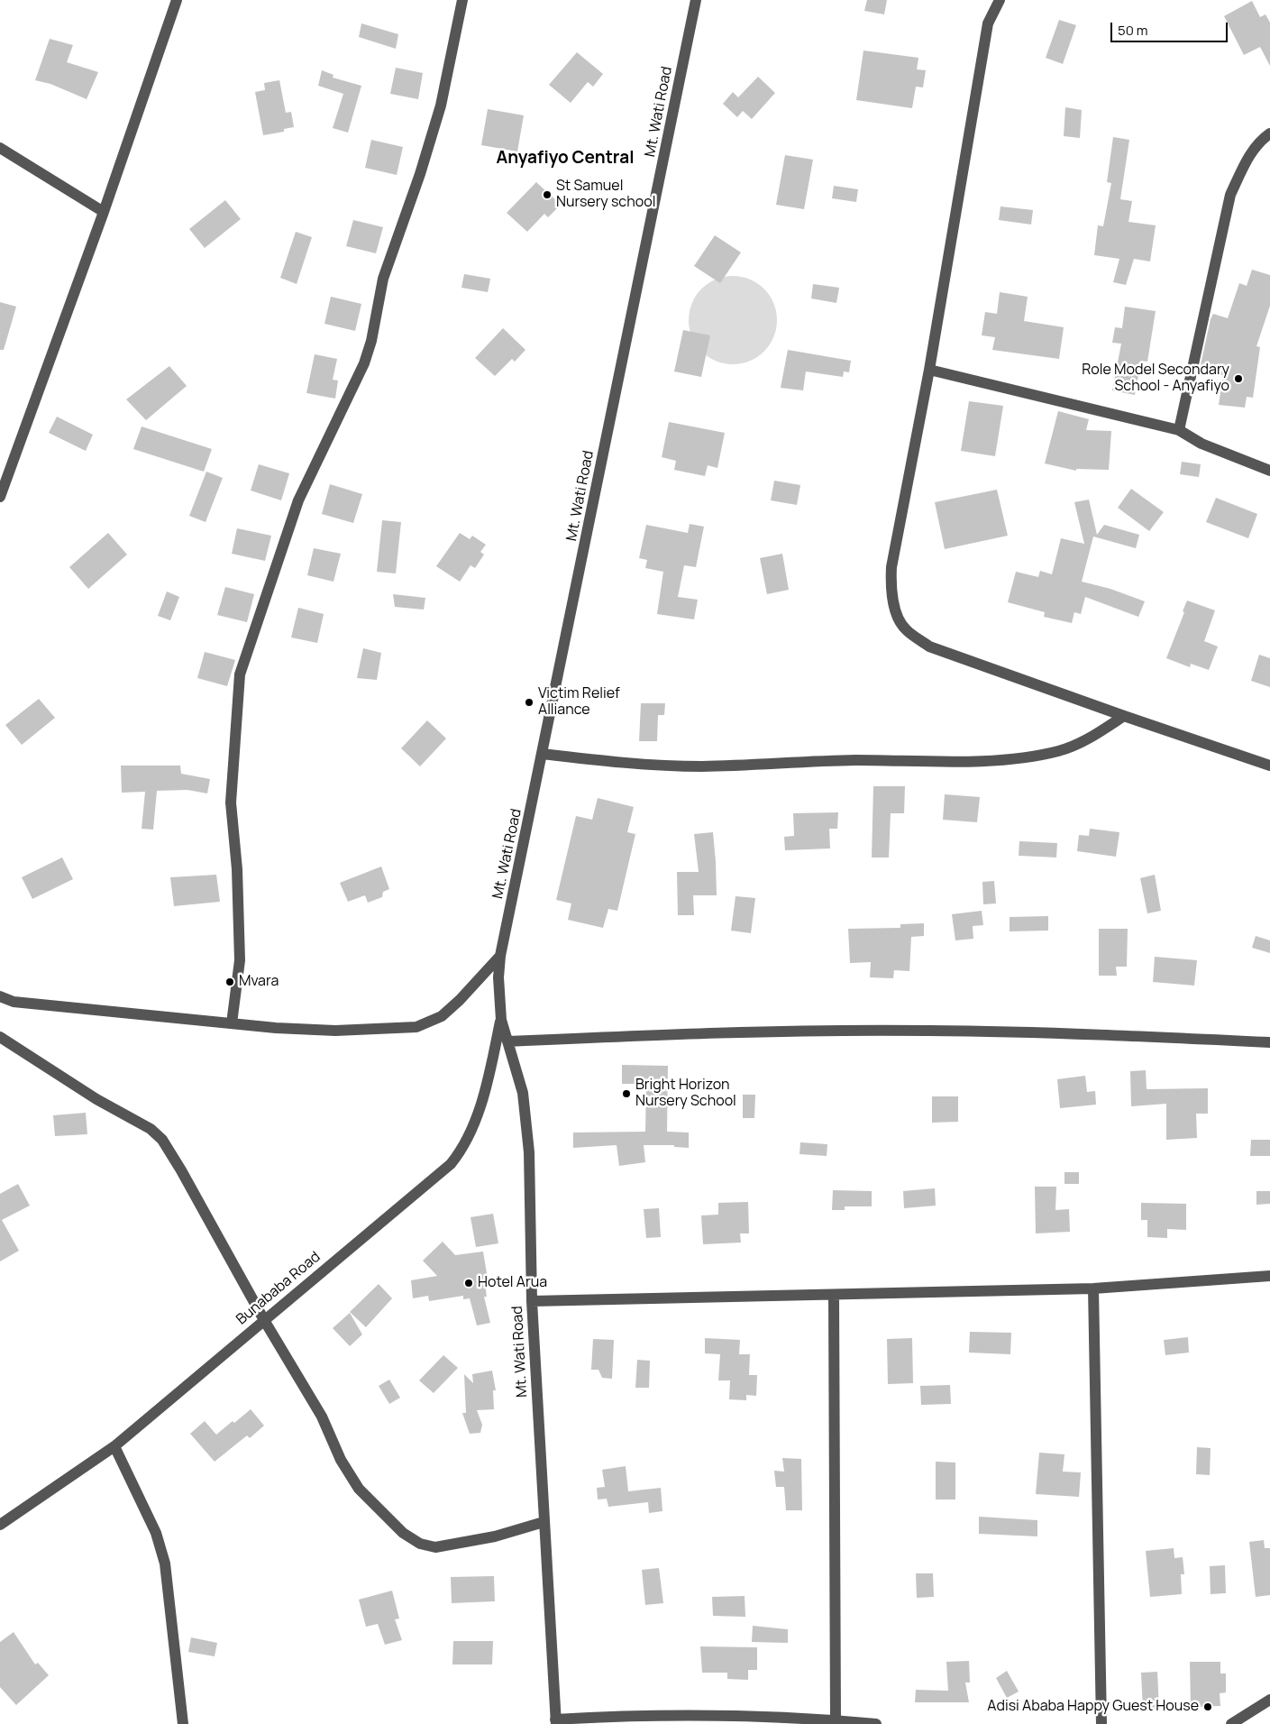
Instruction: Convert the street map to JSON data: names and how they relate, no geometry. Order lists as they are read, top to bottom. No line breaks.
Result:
{"streets":{"street":["Mt. Wati Road","Bunababa Road"]},"crossings":[["Mt. Wati Road","Bunababa Road"]],"districts":["Anyafiyo Central"],"places":["St Samuel Nursery school","Role Model Secondary School - Anyafiyo","Victim Relief Alliance","Mvara","Bright Horizon Nursery School","Hotel Arua","Adisi Ababa Happy Guest House"],"scale_bar":"50 m"}
